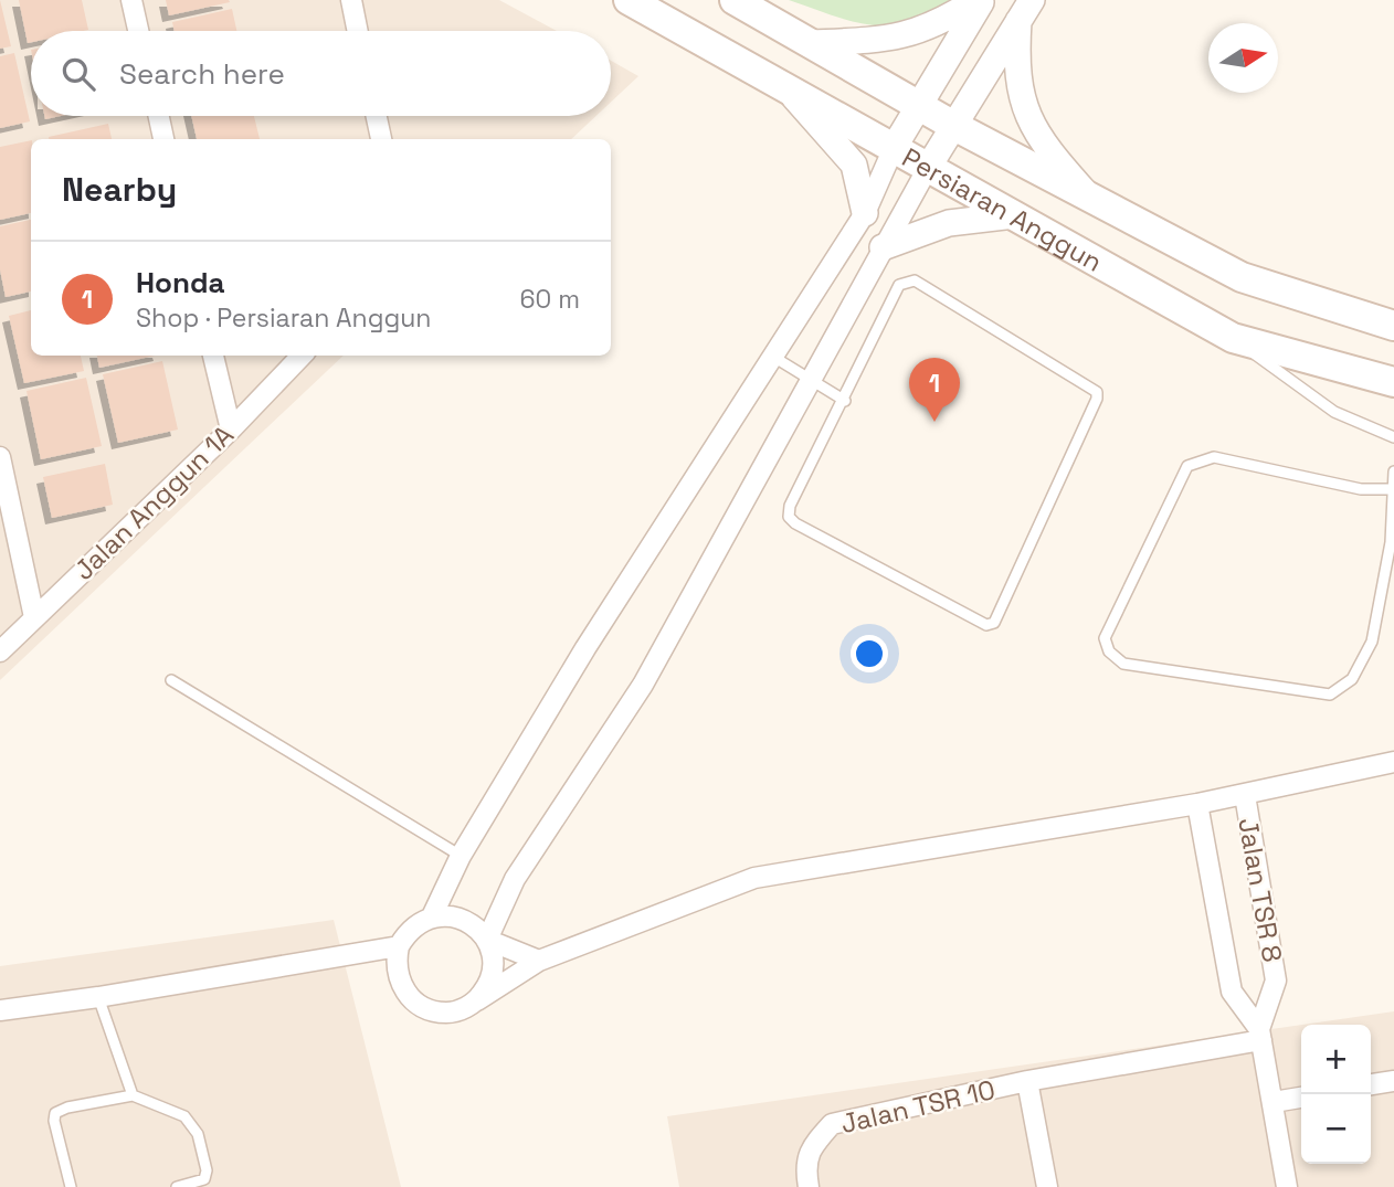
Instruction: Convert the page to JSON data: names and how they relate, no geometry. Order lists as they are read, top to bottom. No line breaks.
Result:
{"streets":{"main road":["Persiaran Anggun"],"street":["Jalan Anggun 1A","Jalan TSR 8","Jalan TSR 10"]},"crossings":[["Jalan TSR 8","Jalan TSR 10"]],"north":"right","page":{"search":"Search here","heading":"Nearby","list":[{"mark":"1","name":"Honda","note":"Shop · Persiaran Anggun","value":"60 m"}],"pins":"1","map_buttons":["+","−"]}}
